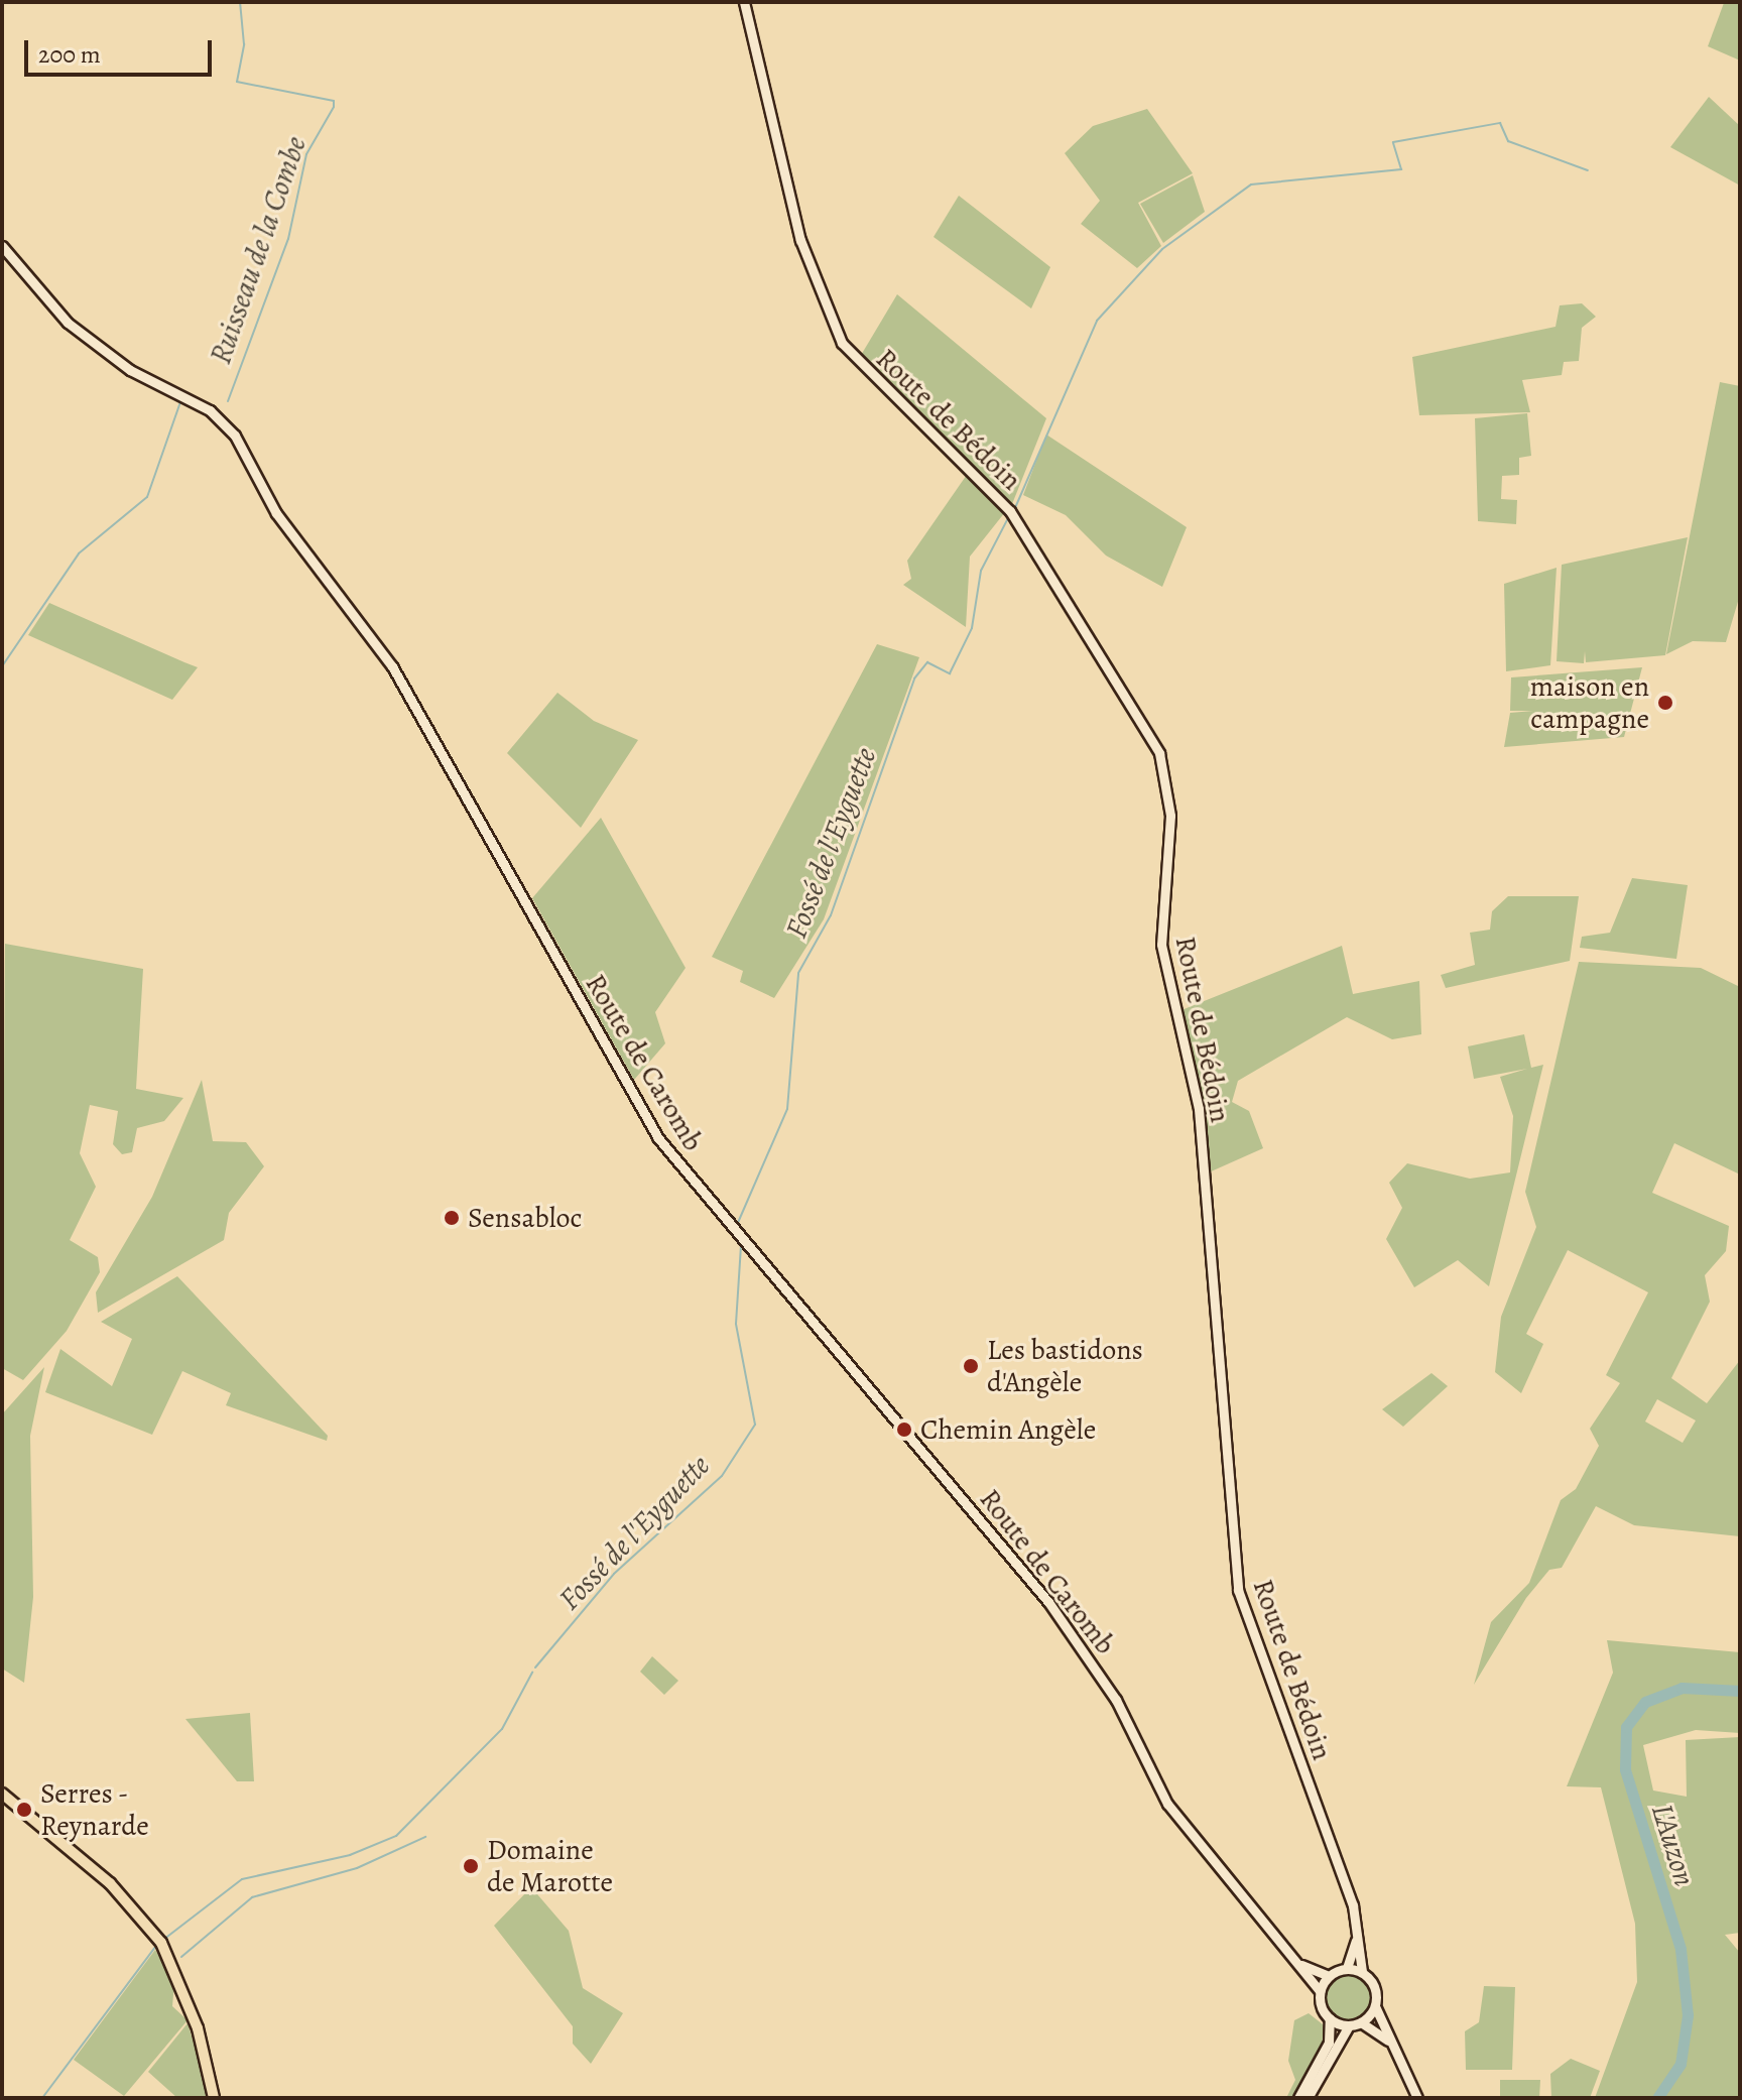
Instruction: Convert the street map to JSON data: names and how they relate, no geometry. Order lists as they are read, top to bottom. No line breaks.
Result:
{"streets":{"main road":["Route de Bédoin","Route de Caromb"]},"crossings":[["Route de Bédoin","Route de Caromb"]],"water":["Ruisseau de la Combe","Fossé de l'Eyguette","L'Auzon"],"places":["maison en campagne","Sensabloc","Les bastidons d'Angèle","Chemin Angèle","Serres - Reynarde","Domaine de Marotte"],"scale_bar":"200 m"}
